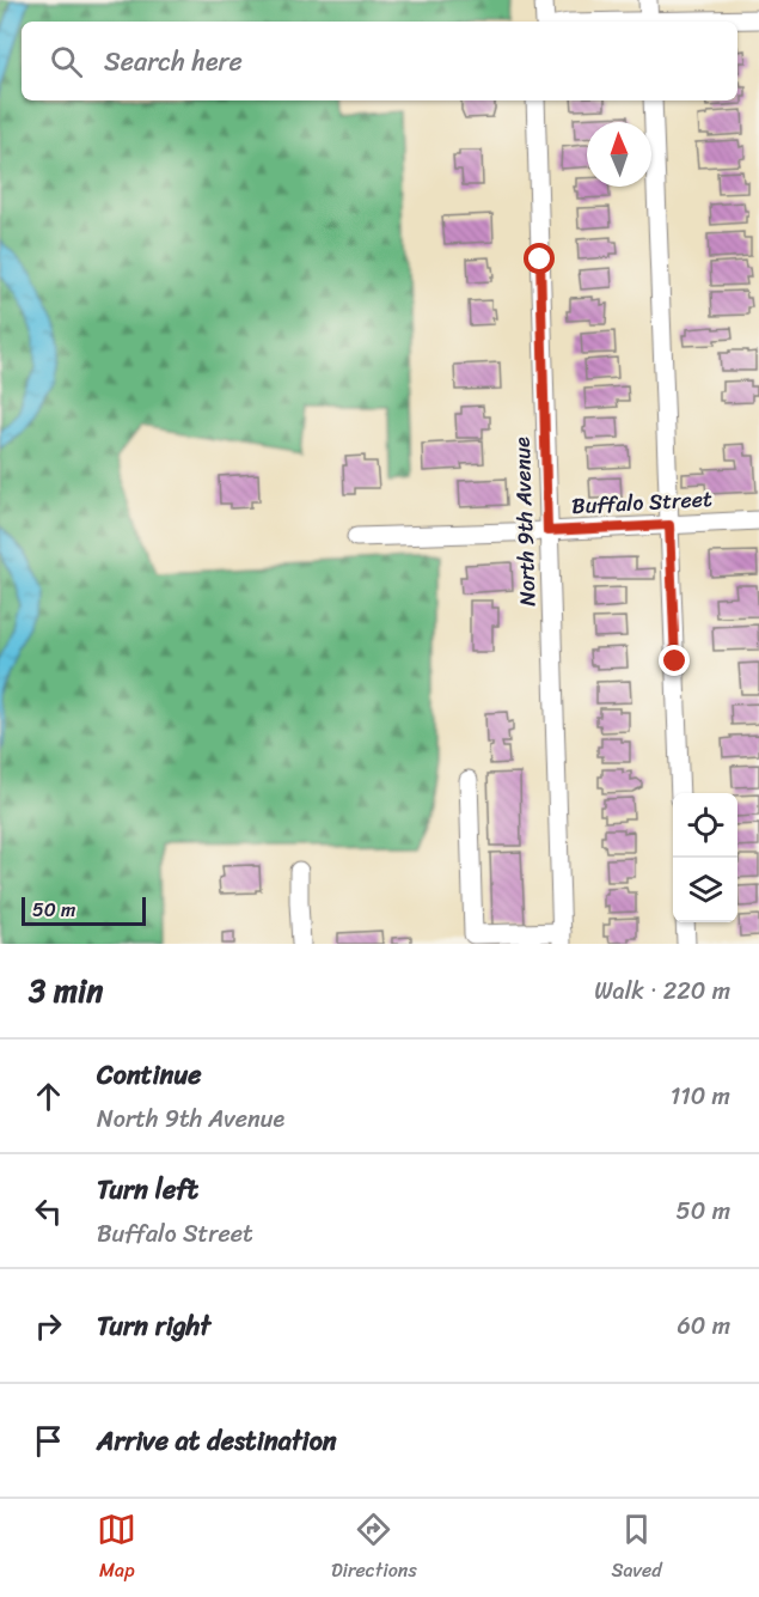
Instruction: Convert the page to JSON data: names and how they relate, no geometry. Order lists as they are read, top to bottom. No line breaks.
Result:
{"streets":{"street":["Buffalo Street","North 9th Avenue"]},"crossings":[["Buffalo Street","North 9th Avenue"]],"scale_bar":"50 m","north":"top","page":{"search":"Search here","scale":"50 m","heading":["3 min","Walk · 220 m"],"list":[["Continue","North 9th Avenue","110 m"],["Turn left","Buffalo Street","50 m"],["Turn right","60 m"],"Arrive at destination"],"nav":["Map","Directions","Saved"]}}
